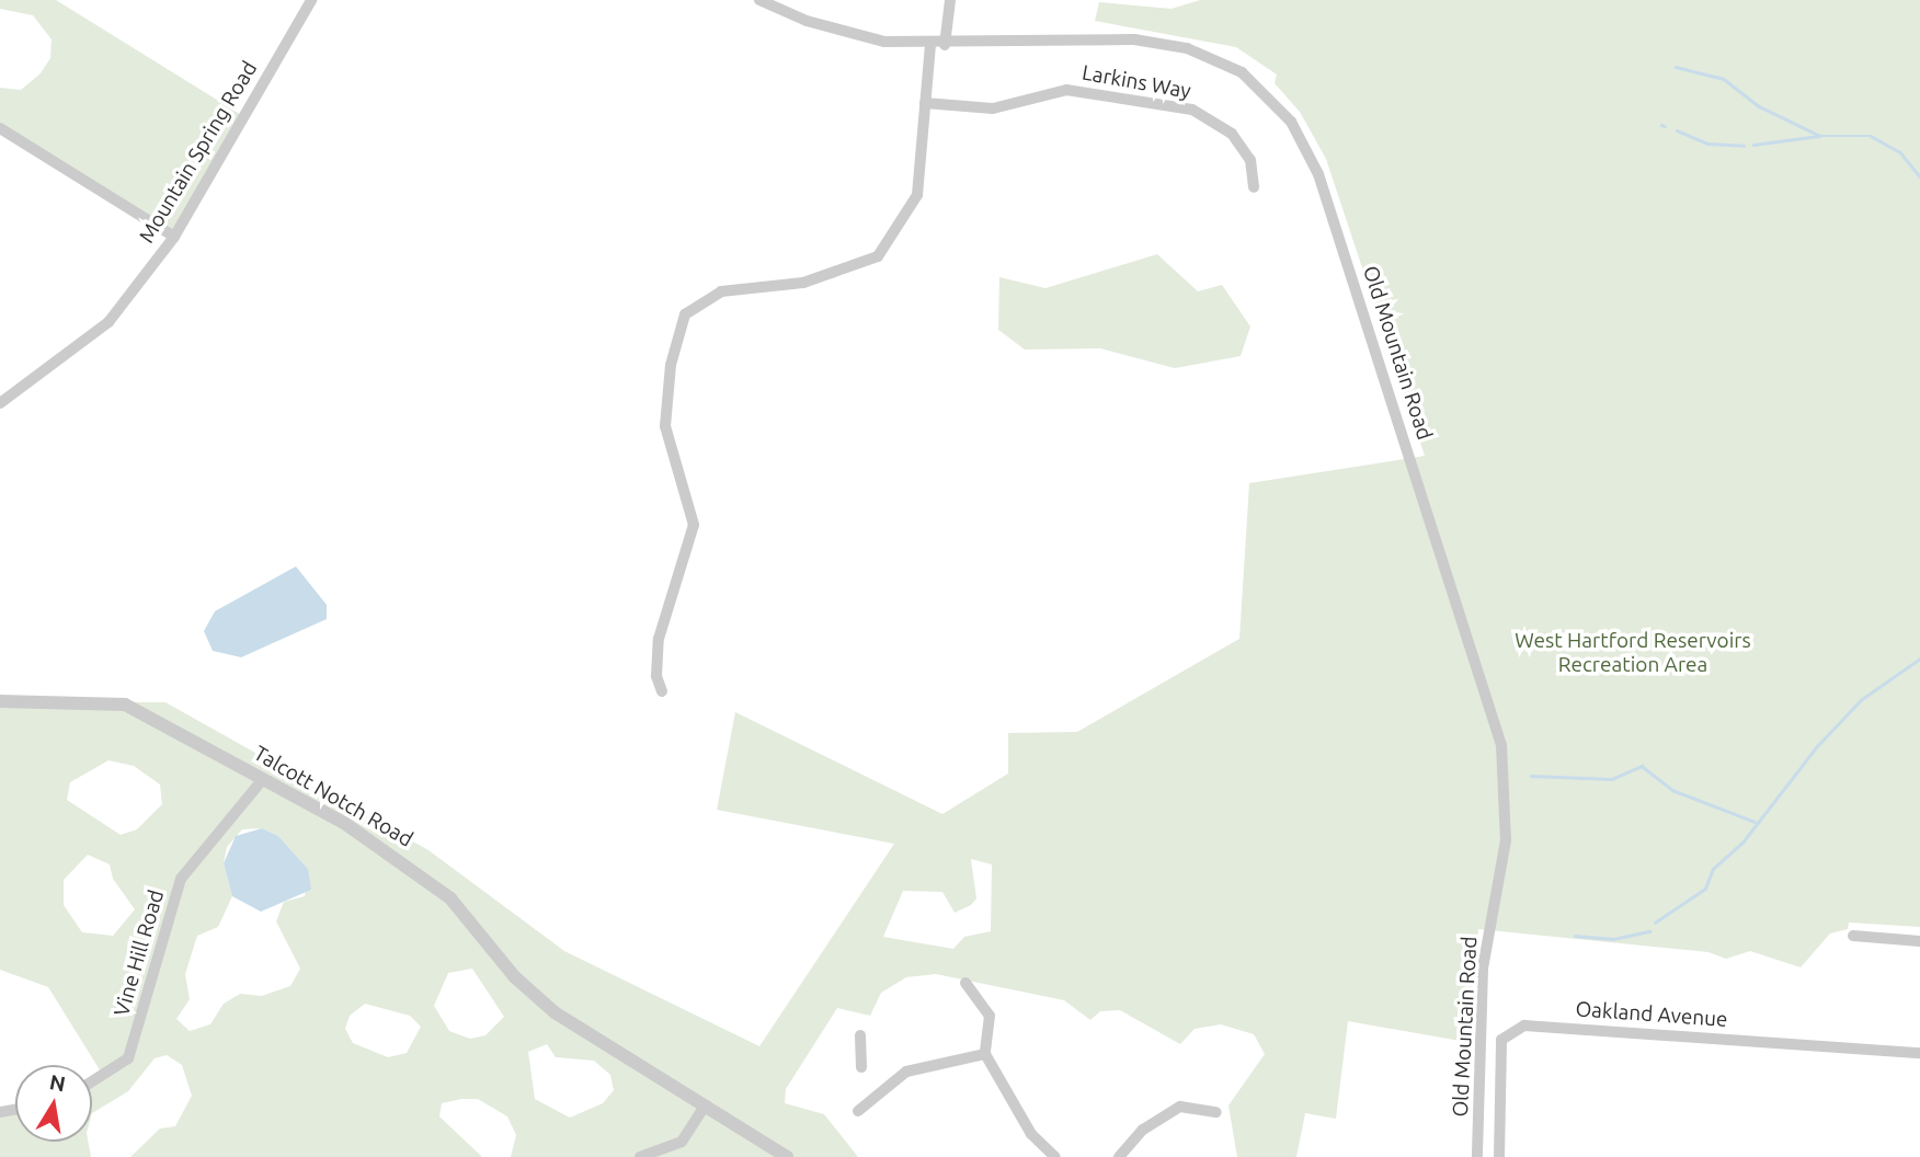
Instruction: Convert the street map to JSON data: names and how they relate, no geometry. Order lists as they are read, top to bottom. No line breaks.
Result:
{"streets":{"street":["Larkins Way","Mountain Spring Road","Old Mountain Road","Talcott Notch Road","Vine Hill Road","Oakland Avenue"]},"crossings":[["Talcott Notch Road","Vine Hill Road"]],"parks":["West Hartford Reservoirs Recreation Area"],"north":"top"}
